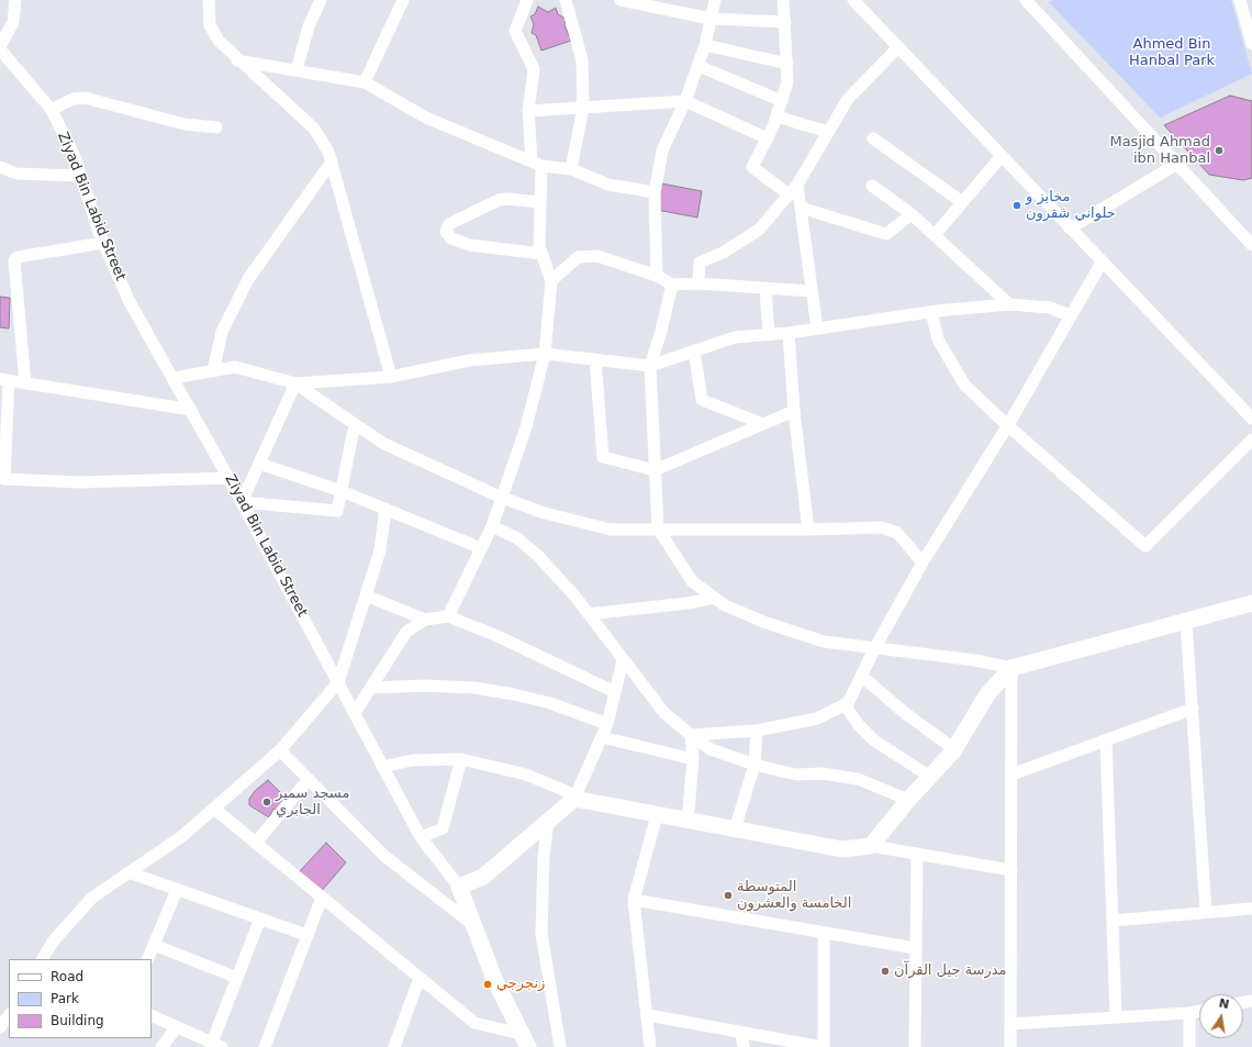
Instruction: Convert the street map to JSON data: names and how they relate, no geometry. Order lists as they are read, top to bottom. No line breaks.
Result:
{"streets":{"street":["Ziyad Bin Labid Street"]},"parks":["Ahmed Bin Hanbal Park"],"places":["Masjid Ahmad ibn Hanbal","مخابز و حلواني شقرون","مسجد سمير الجابري","المتوسطة الخامسة والعشرون","مدرسة جيل القرآن","زنجرجي"],"legend":["Road","Park","Building"],"north":"top"}
